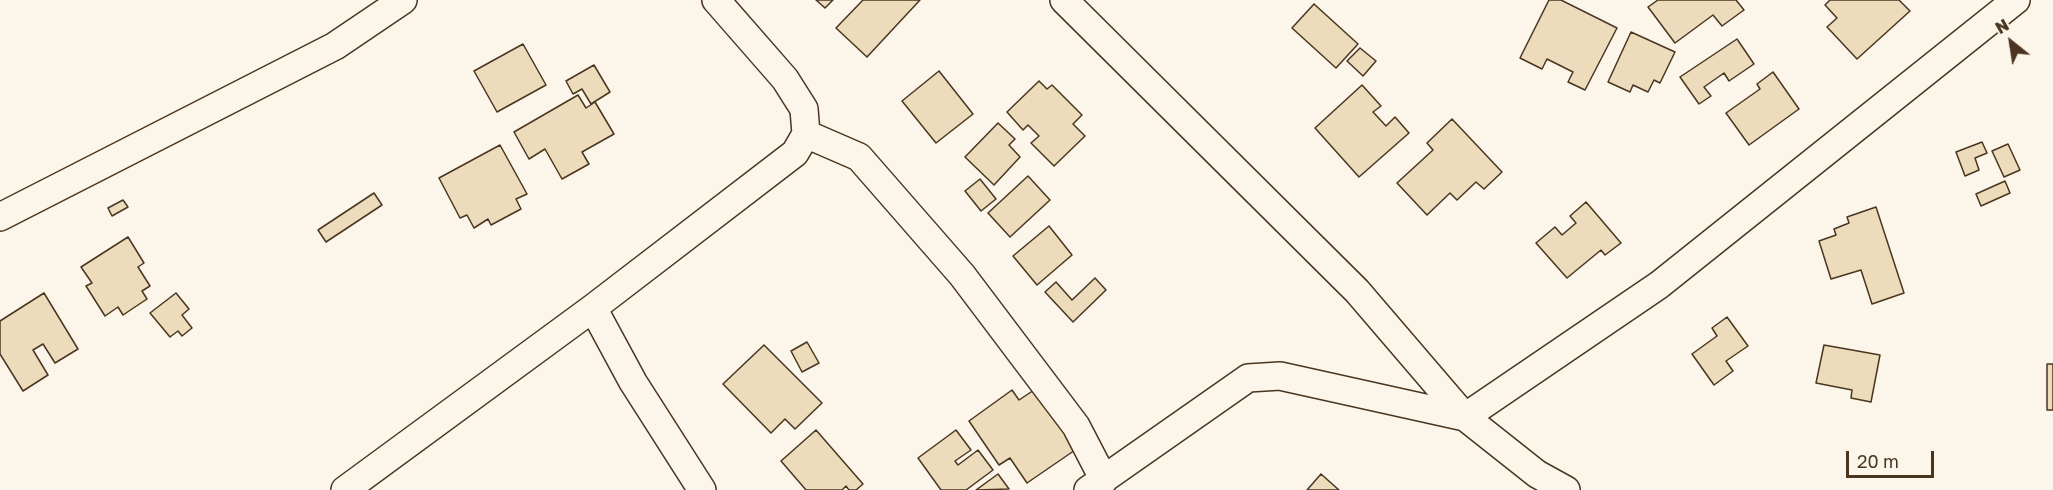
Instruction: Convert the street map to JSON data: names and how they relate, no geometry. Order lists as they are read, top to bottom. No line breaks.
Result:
{"scale_bar":"20 m","north":"top left"}
